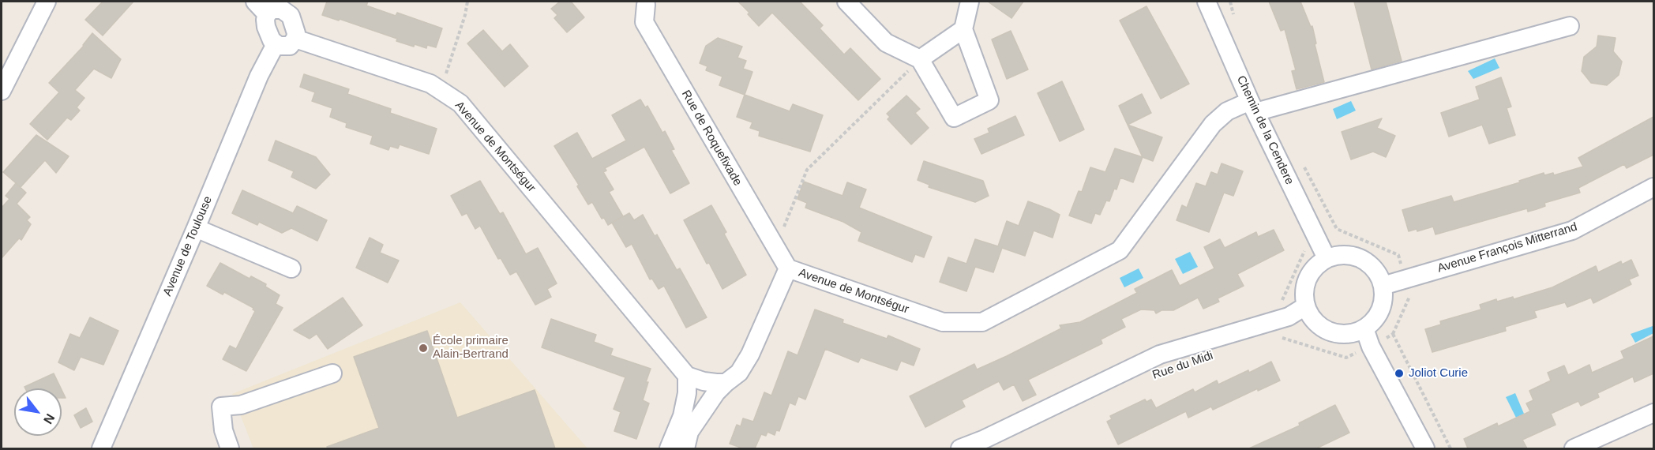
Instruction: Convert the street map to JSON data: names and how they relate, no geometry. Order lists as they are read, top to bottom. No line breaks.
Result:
{"streets":{"street":["Chemin de la Cendere","Rue de Roquefixade","Avenue de Montségur","Avenue de Toulouse","Avenue François Mitterrand","Rue du Midi"]},"crossings":[["Chemin de la Cendere","Avenue de Montségur"],["Chemin de la Cendere","Avenue François Mitterrand"],["Chemin de la Cendere","Rue du Midi"],["Rue de Roquefixade","Avenue de Montségur"],["Avenue François Mitterrand","Rue du Midi"]],"places":["École primaire Alain-Bertrand","Joliot Curie"],"north":"bottom right"}
